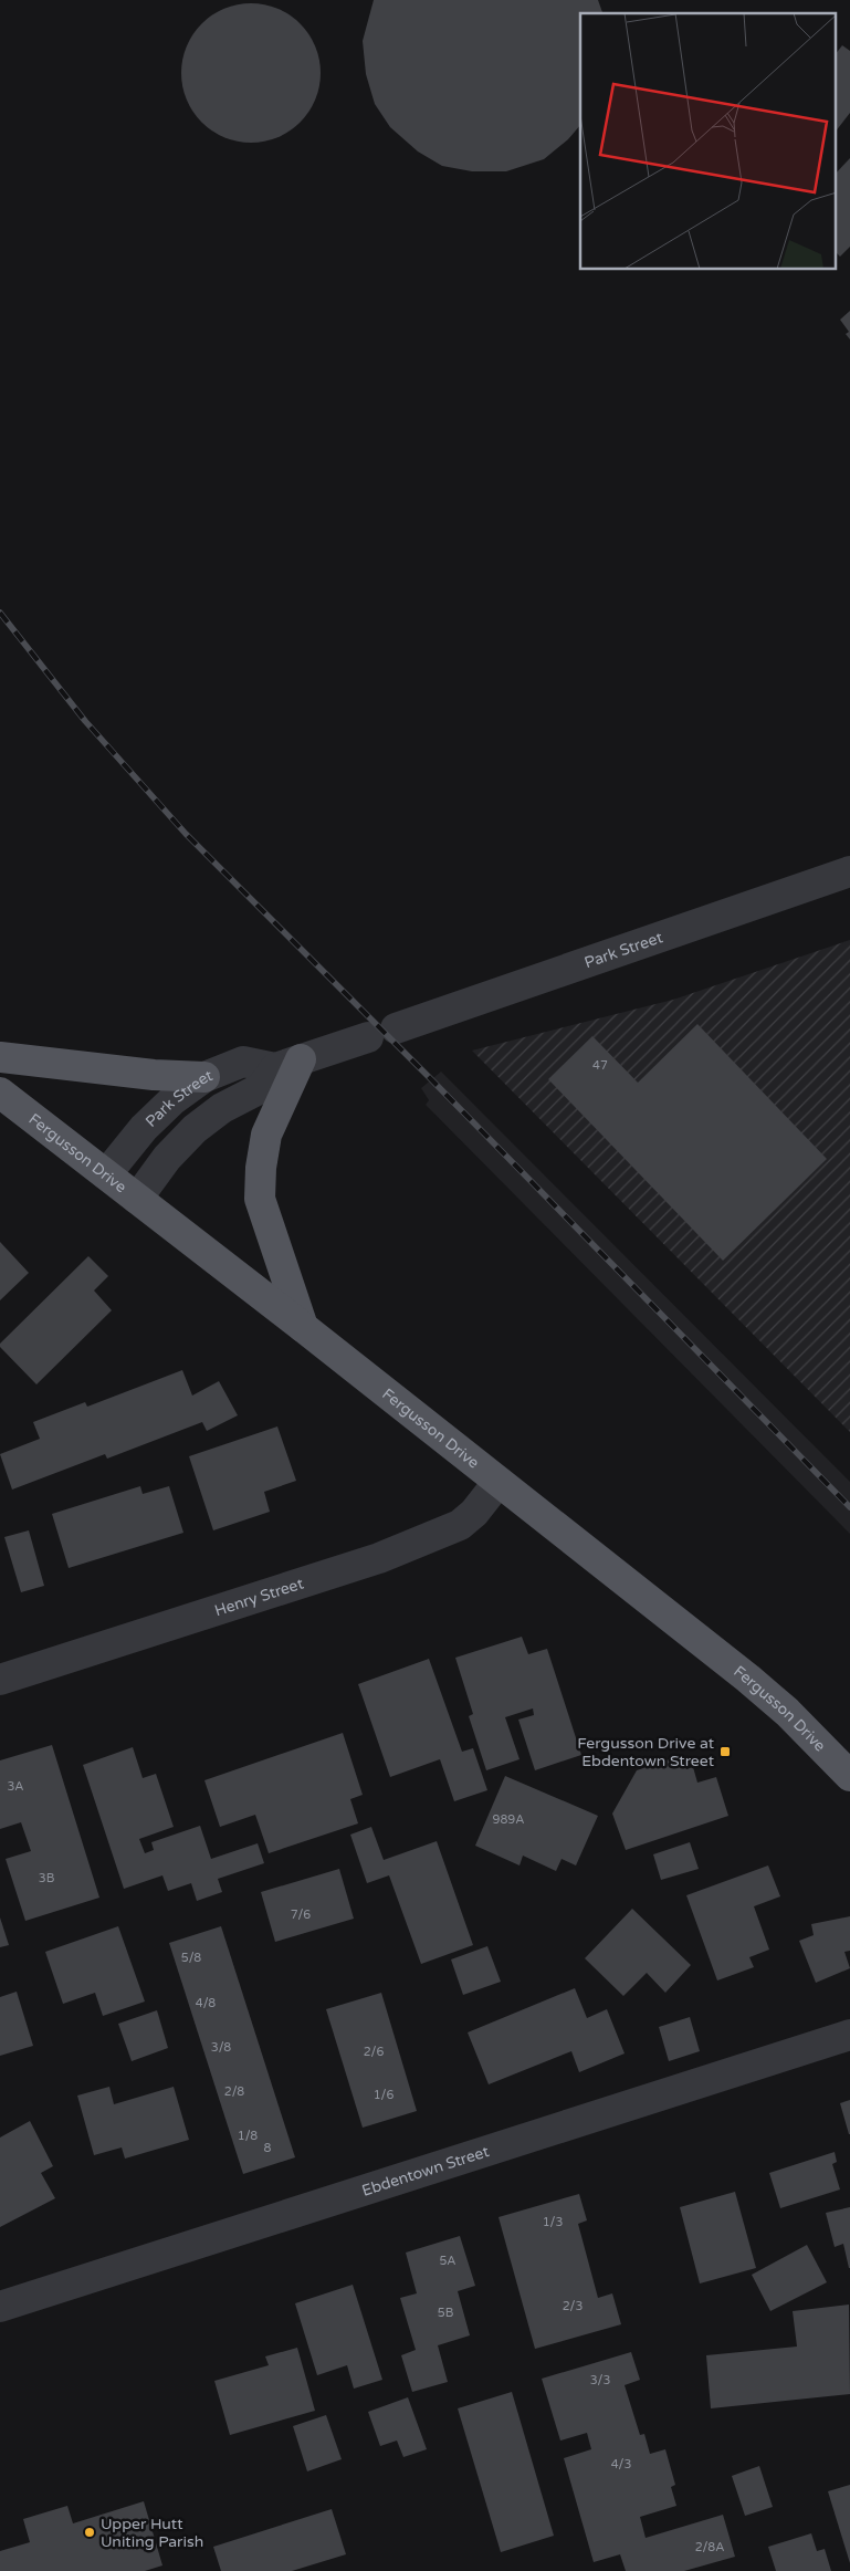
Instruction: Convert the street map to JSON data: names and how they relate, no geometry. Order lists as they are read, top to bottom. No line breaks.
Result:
{"streets":{"main road":["Fergusson Drive"],"street":["Park Street","Henry Street","Ebdentown Street"]},"crossings":[["Park Street","Fergusson Drive"],["Fergusson Drive","Henry Street"]],"places":{"transit":["Fergusson Drive at Ebdentown Street"],"other":["Upper Hutt Uniting Parish"]},"house_numbers":["47","3A","989A","3B","7/6","5/8","4/8","3/8","2/6","2/8","1/6","1/8","8","1/3","5A","2/3","5B","3/3","4/3","2/8A"]}
